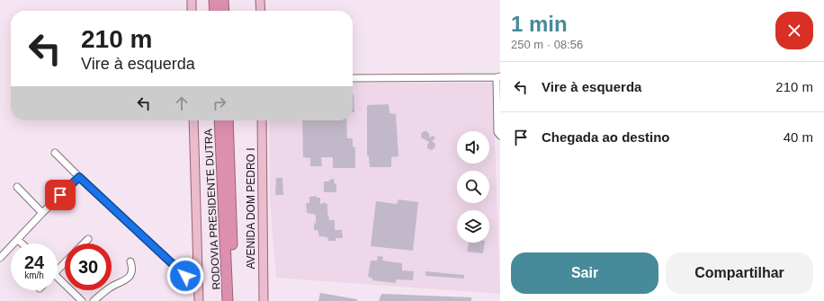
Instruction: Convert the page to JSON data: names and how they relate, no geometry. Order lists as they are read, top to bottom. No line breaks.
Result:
{"streets":{"highway":["RODOVIA PRESIDENTE DUTRA"],"main road":["AVENIDA DOM PEDRO I"]},"page":{"heading":["1 min","250 m · 08:56"],"turn":["210 m","Vire à esquerda"],"list":[{"name":"Vire à esquerda","value":"210 m"},{"name":"Chegada ao destino","value":"40 m"}],"speed":"24 km/h","limit":"30","buttons":["Sair","Compartilhar"]}}
